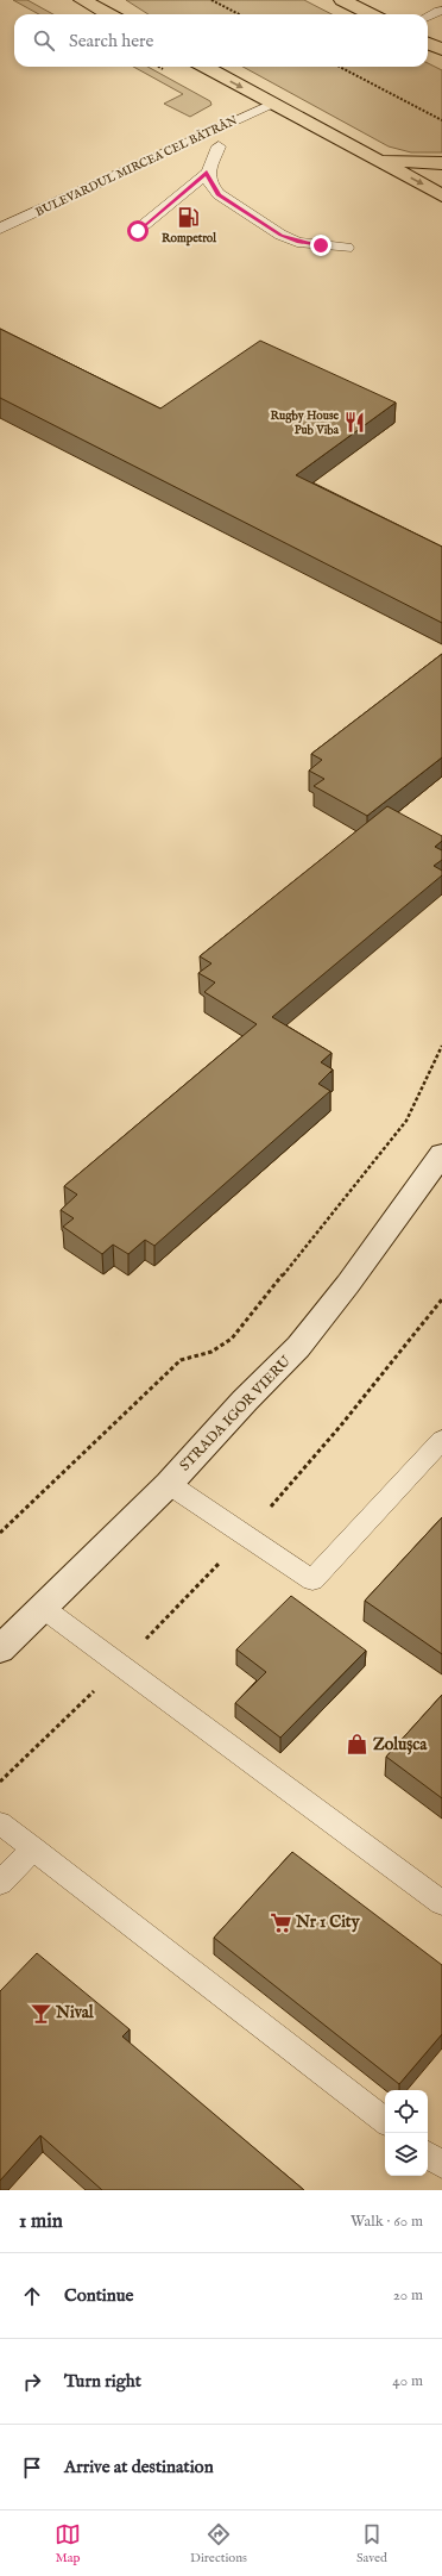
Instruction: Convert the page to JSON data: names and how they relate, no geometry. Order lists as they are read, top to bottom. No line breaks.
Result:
{"streets":{"main road":["STRADA IGOR VIERU"],"lane":["BULEVARDUL MIRCEA CEL BĂTRÂN"]},"places":{"fuel station":["Rompetrol"],"restaurant":["Rugby House Pub Viba"],"shop":["Zolușca"],"supermarket":["Nr 1 City"],"bar":["Nival"]},"page":{"search":"Search here","heading":["1 min","Walk · 60 m"],"list":[["Continue","20 m"],["Turn right","40 m"],"Arrive at destination"],"nav":["Map","Directions","Saved"]}}
